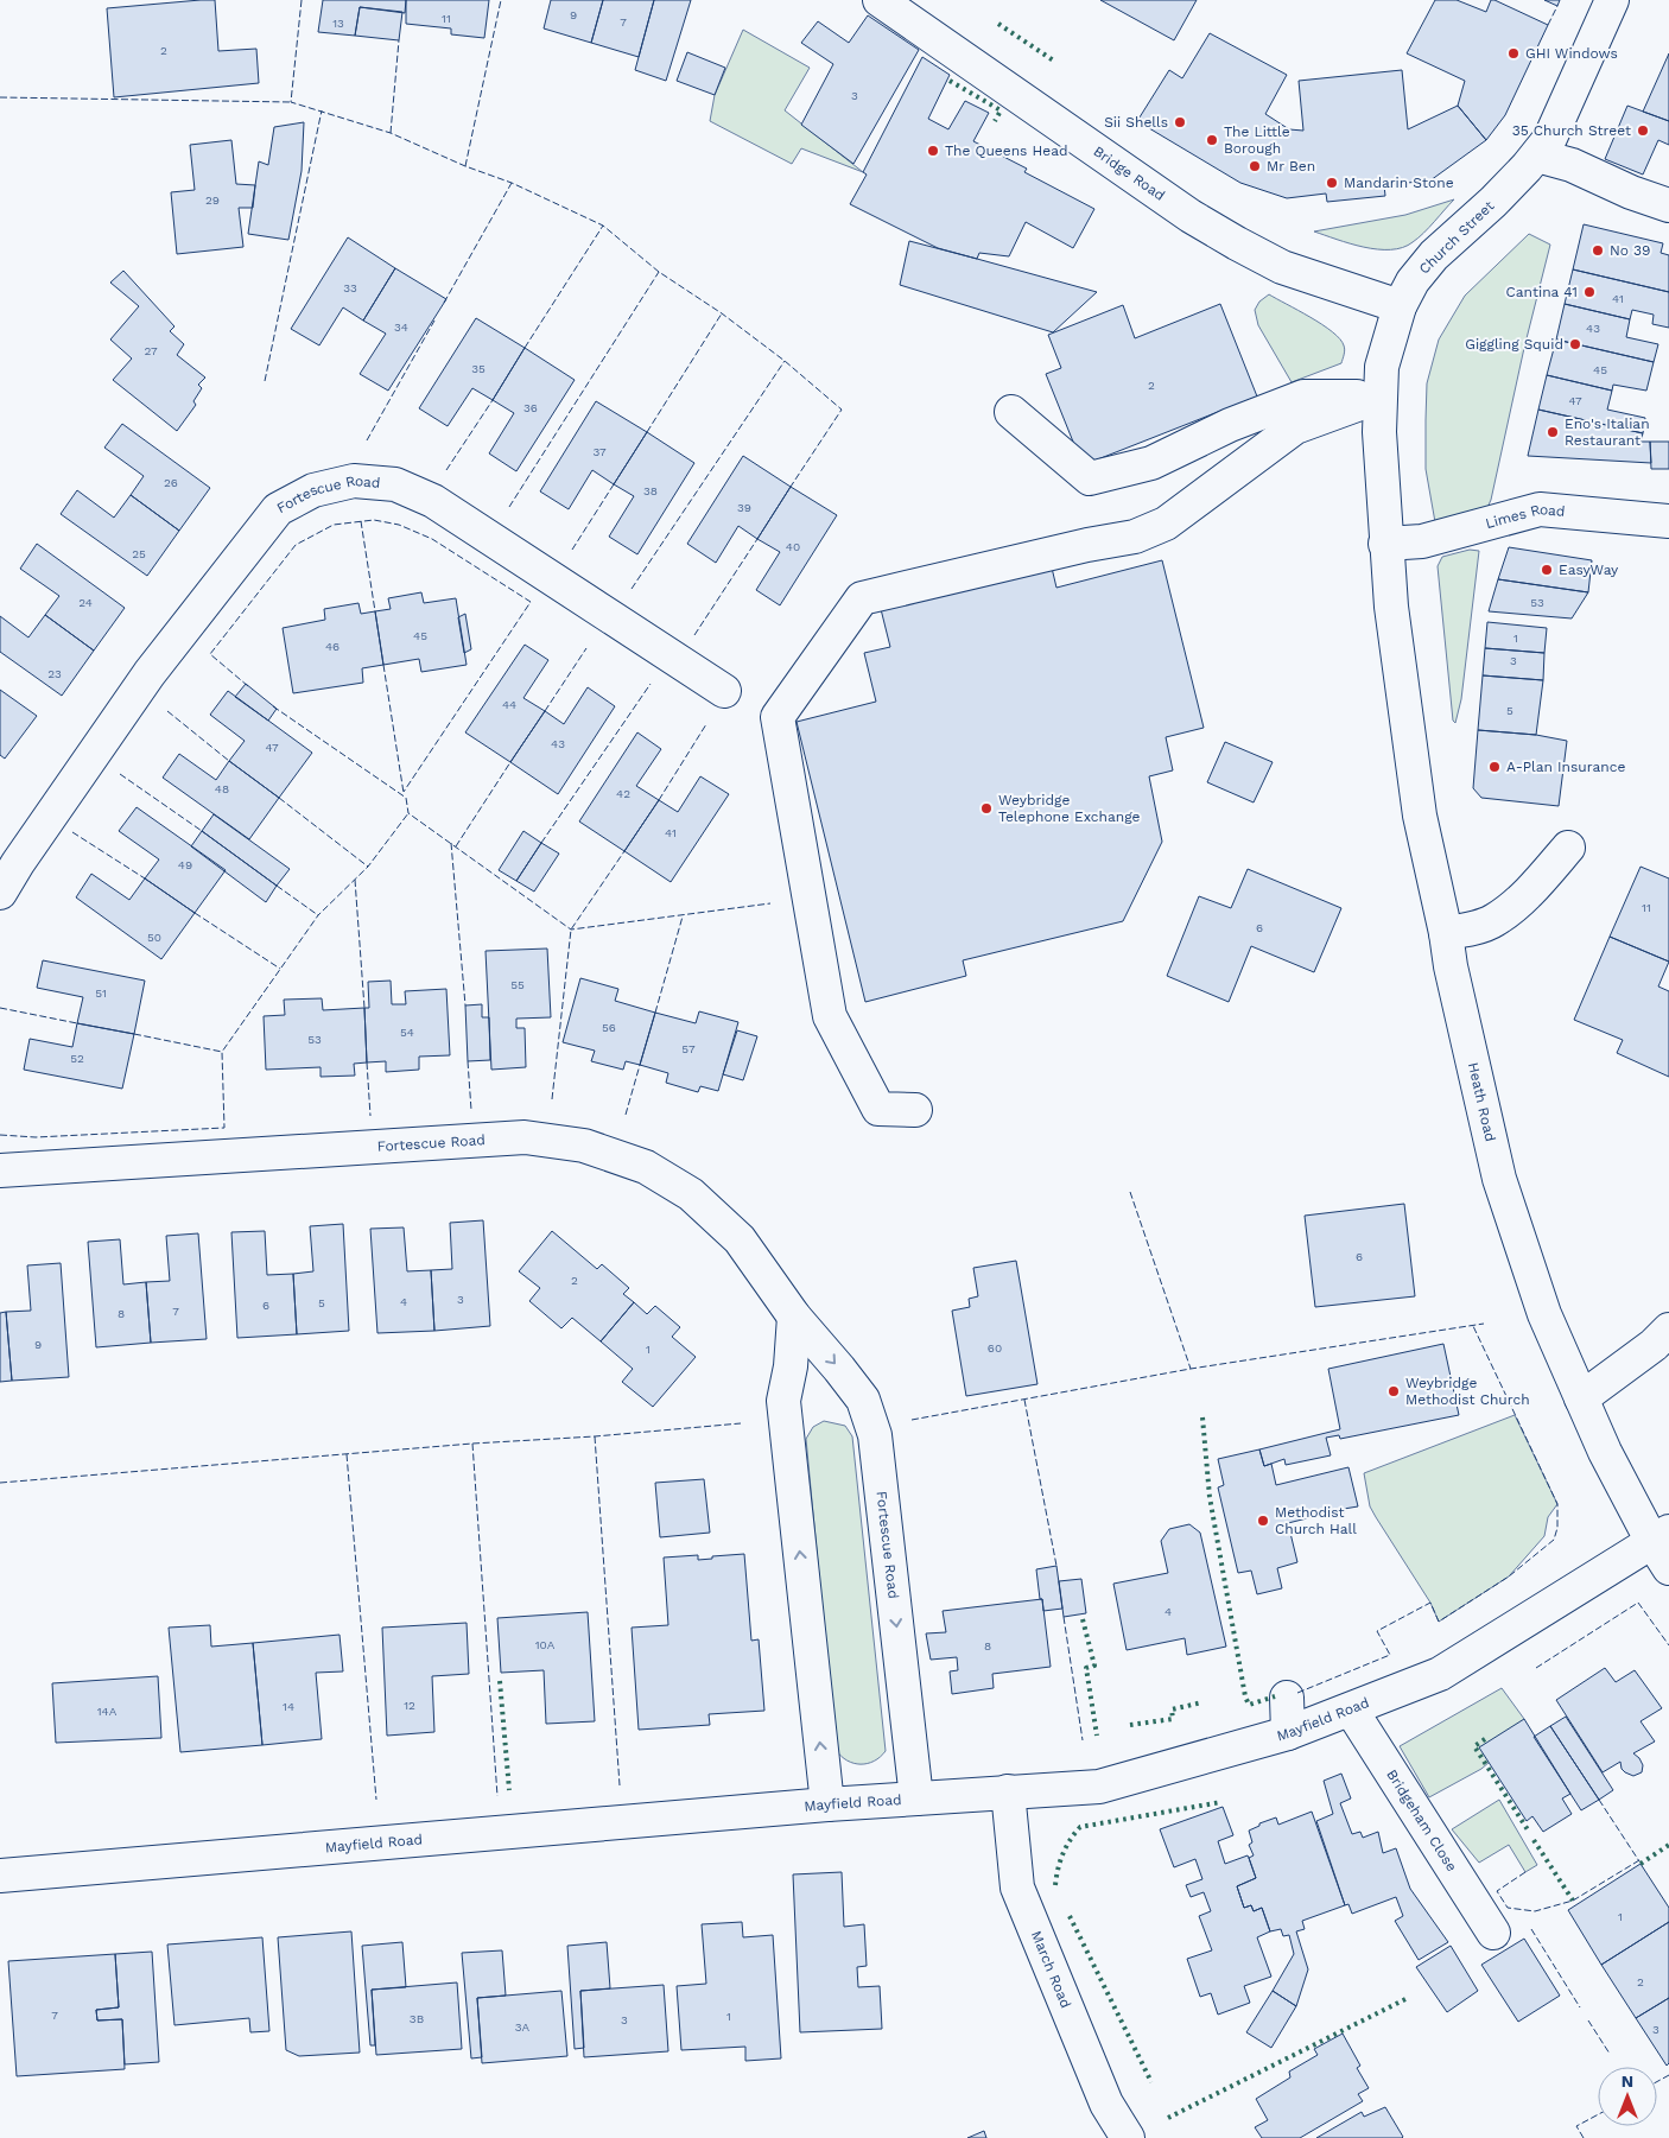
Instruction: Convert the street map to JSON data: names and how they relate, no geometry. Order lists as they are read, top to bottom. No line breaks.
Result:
{"streets":{"street":["Bridge Road","Church Street","Fortescue Road","Limes Road","Heath Road","Mayfield Road","Bridgeham Close","March Road"]},"crossings":[["Bridge Road","Church Street"],["Church Street","Limes Road"],["Church Street","Heath Road"],["Fortescue Road","Mayfield Road"],["Heath Road","Mayfield Road"],["Mayfield Road","Bridgeham Close"],["Mayfield Road","March Road"]],"places":["GHI Windows","Sii Shells","35 Church Street","The Little Borough","The Queens Head","Mr Ben","Mandarin Stone","No 39","Cantina 41","Giggling Squid","Eno's Italian Restaurant","EasyWay","A-Plan Insurance","Weybridge Telephone Exchange","Weybridge Methodist Church","Methodist Church Hall"],"house_numbers":["9","11","7","13","2","3","29","33","41","34","43","27","35","45","2","47","36","37","26","38","39","40","25","24","53","45","1","46","3","23","44","5","43","47","48","42","41","49","11","6","50","55","51","56","54","53","57","52","6","2","3","4","5","6","7","8","9","60","1","4","10A","8","12","14","14A","1","2","7","1","3B","3","3A","3"],"north":"top"}
